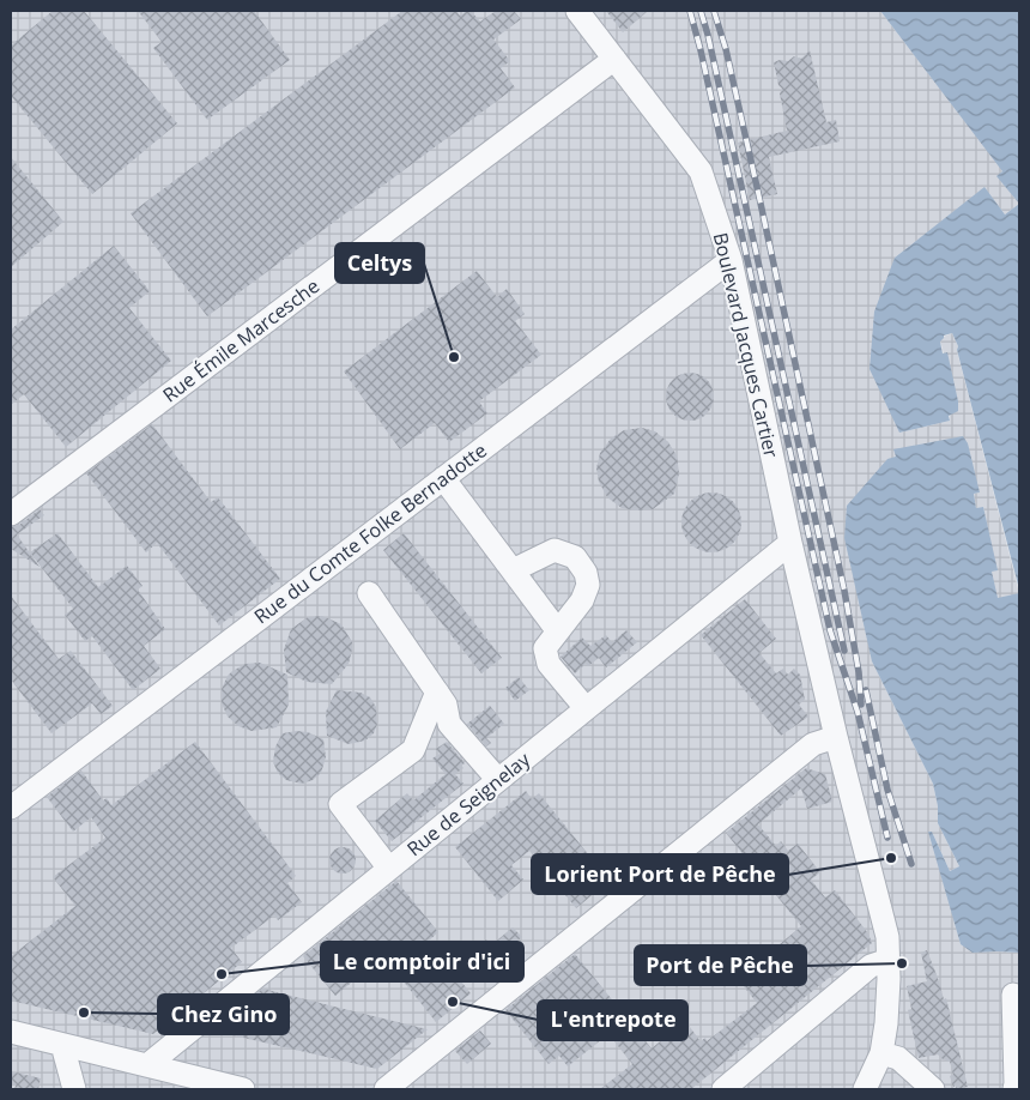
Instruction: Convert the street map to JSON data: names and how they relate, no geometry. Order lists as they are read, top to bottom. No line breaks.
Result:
{"streets":{"street":["Rue Émile Marcesche","Boulevard Jacques Cartier","Rue du Comte Folke Bernadotte","Rue de Seignelay"]},"crossings":[["Rue Émile Marcesche","Boulevard Jacques Cartier"],["Boulevard Jacques Cartier","Rue du Comte Folke Bernadotte"],["Boulevard Jacques Cartier","Rue de Seignelay"]],"places":["Celtys","Lorient Port de Pêche","Port de Pêche","Le comptoir d'ici","L'entrepote","Chez Gino"]}
